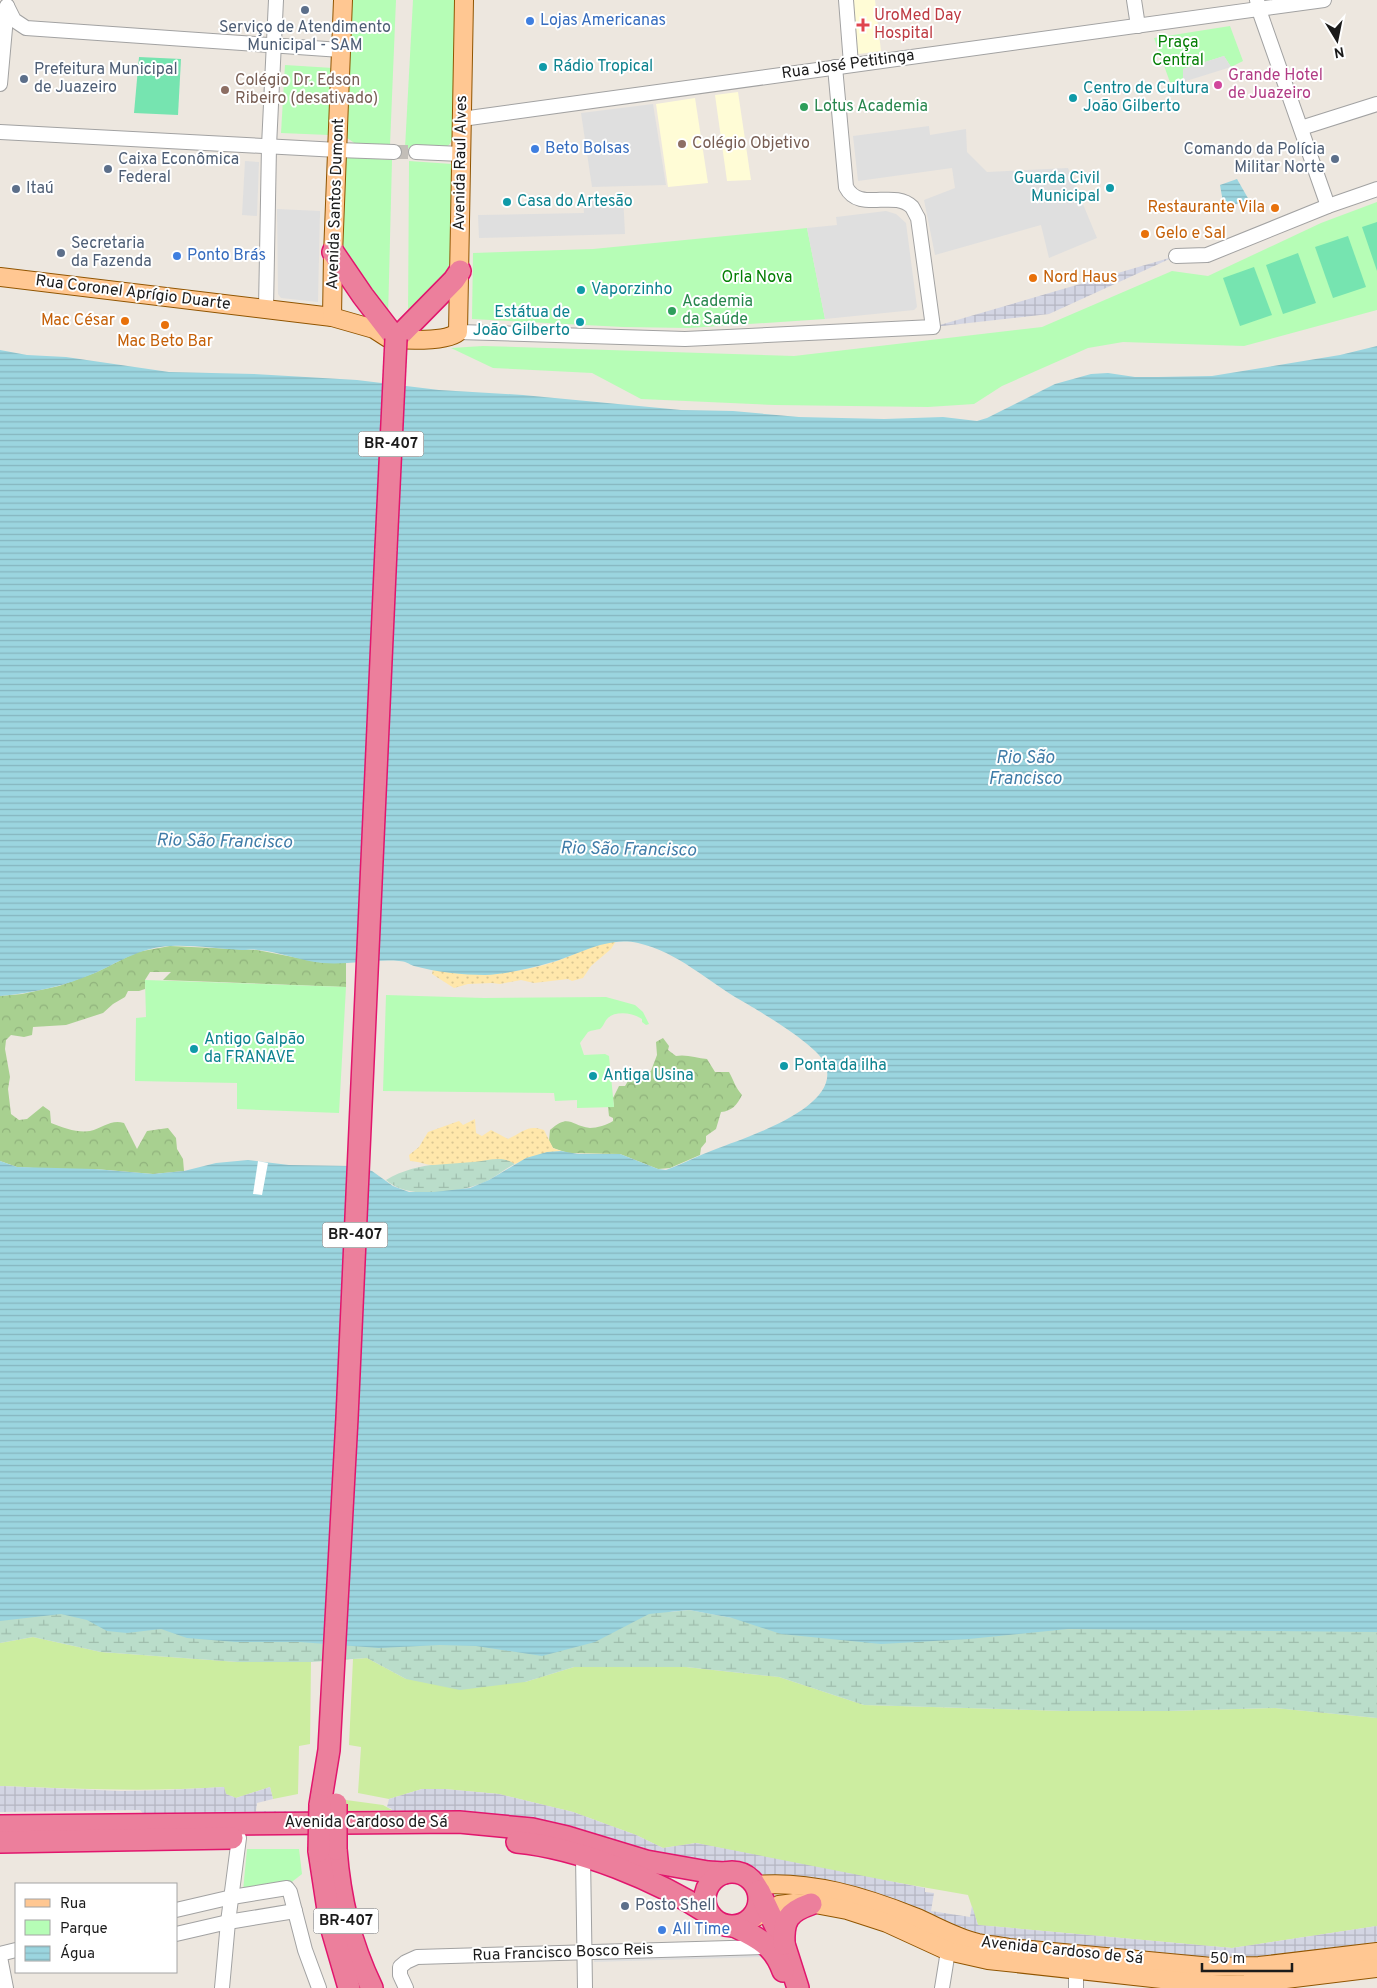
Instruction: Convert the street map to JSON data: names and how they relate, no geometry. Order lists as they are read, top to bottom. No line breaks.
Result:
{"streets":{"highway":["BR-407","Avenida Cardoso de Sá"],"main road":["Avenida Raul Alves","Avenida Santos Dumont","Rua Coronel Aprígio Duarte"],"street":["Rua José Petitinga","Rua Francisco Bosco Reis"]},"crossings":[["Rua José Petitinga","Avenida Raul Alves"],["Avenida Santos Dumont","Rua Coronel Aprígio Duarte"],["Rua Coronel Aprígio Duarte","BR-407"]],"water":["Rio São Francisco"],"parks":["Praça Central","Orla Nova"],"places":{"other":["Serviço de Atendimento Municipal - SAM","Lojas Americanas","Rádio Tropical","Prefeitura Municipal de Juazeiro","Grande Hotel de Juazeiro","Colégio Dr. Edson Ribeiro (desativado)","Centro de Cultura João Gilberto","Lotus Academia","Colégio Objetivo","Beto Bolsas","Comando da Polícia Militar Norte","Caixa Econômica Federal","Guarda Civil Municipal","Itaú","Casa do Artesão","Restaurante Vila","Gelo e Sal","Secretaria da Fazenda","Ponto Brás","Nord Haus","Vaporzinho","Academia da Saúde","Mac César","Estátua de João Gilberto","Mac Beto Bar","Antigo Galpão da FRANAVE","Ponta da ilha","Antiga Usina","Posto Shell","All Time"],"health":["UroMed Day Hospital"]},"legend":["Rua","Parque","Água"],"scale_bar":"50 m","north":"bottom"}
